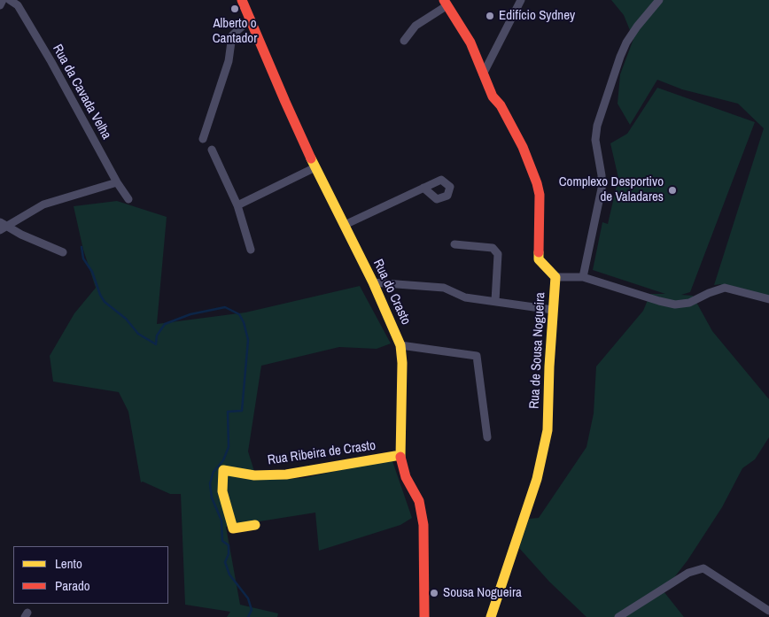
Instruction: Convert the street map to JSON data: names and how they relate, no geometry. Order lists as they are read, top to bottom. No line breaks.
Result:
{"streets":{"street":["Rua da Cavada Velha","Rua do Crasto","Rua de Sousa Nogueira","Rua Ribeira de Crasto"]},"crossings":[["Rua do Crasto","Rua Ribeira de Crasto"]],"places":["Alberto o Cantador","Edifício Sydney","Complexo Desportivo de Valadares","Sousa Nogueira"],"legend":["Lento","Parado"]}
